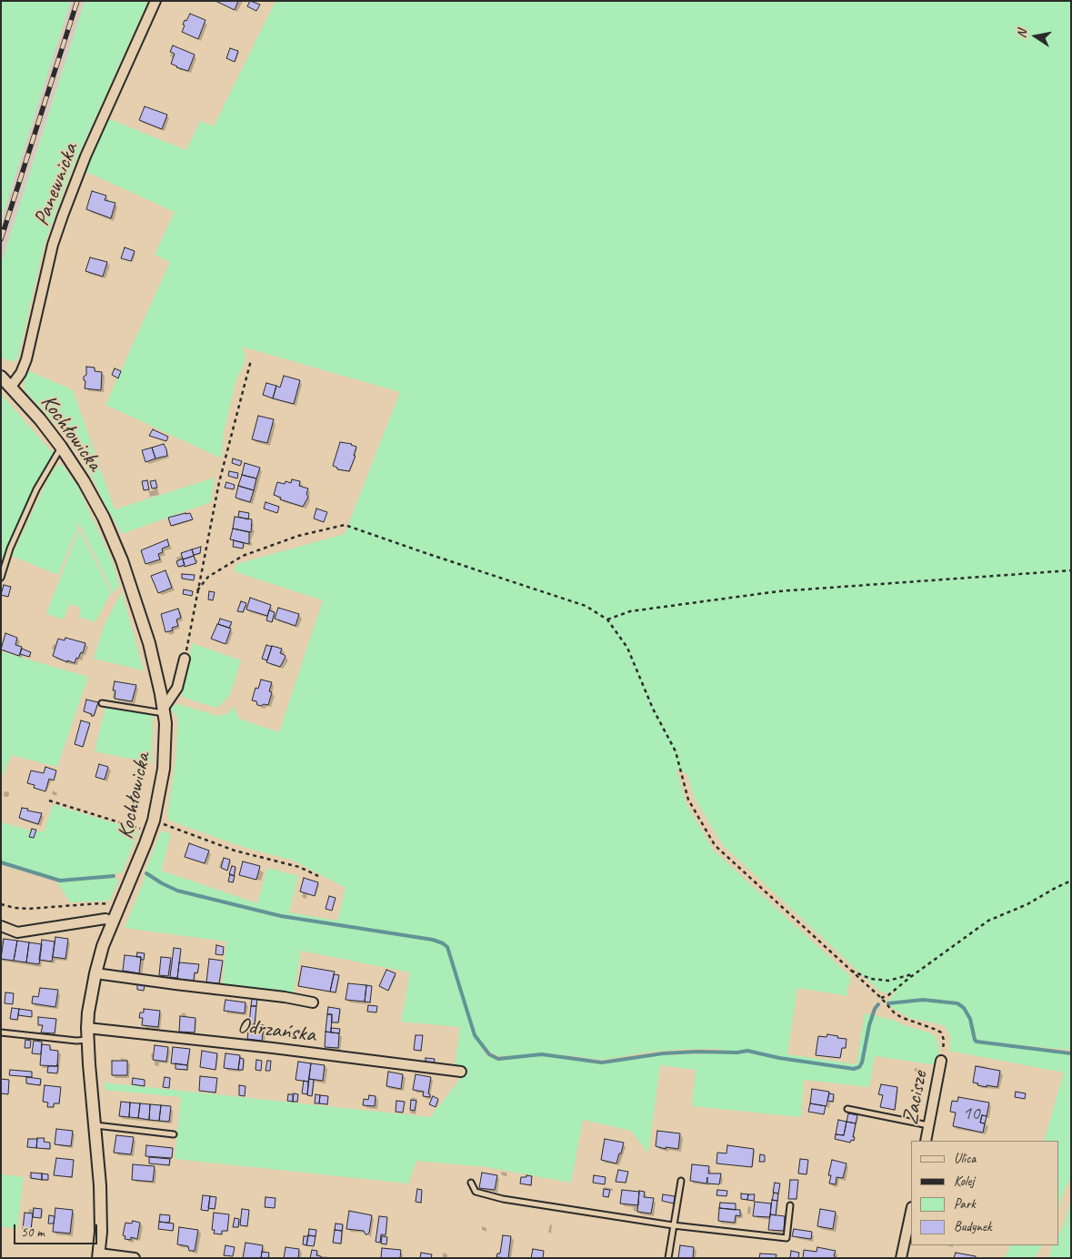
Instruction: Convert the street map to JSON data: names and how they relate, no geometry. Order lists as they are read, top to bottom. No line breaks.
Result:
{"streets":{"street":["Panewnicka","Kochłowicka","Odrzańska","Zacisze"]},"crossings":[["Panewnicka","Kochłowicka"],["Kochłowicka","Odrzańska"]],"house_numbers":["10"],"legend":["Ulica","Kolej","Park","Budynek"],"scale_bar":"50 m","north":"left"}
